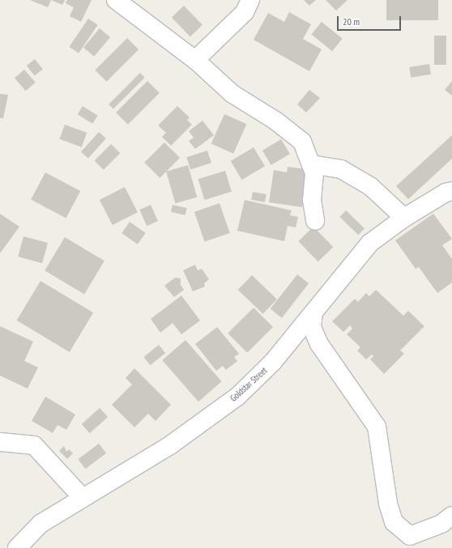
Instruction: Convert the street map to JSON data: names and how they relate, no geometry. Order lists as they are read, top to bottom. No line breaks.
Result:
{"streets":{"street":["Goldstar Street"]},"scale_bar":"20 m"}
